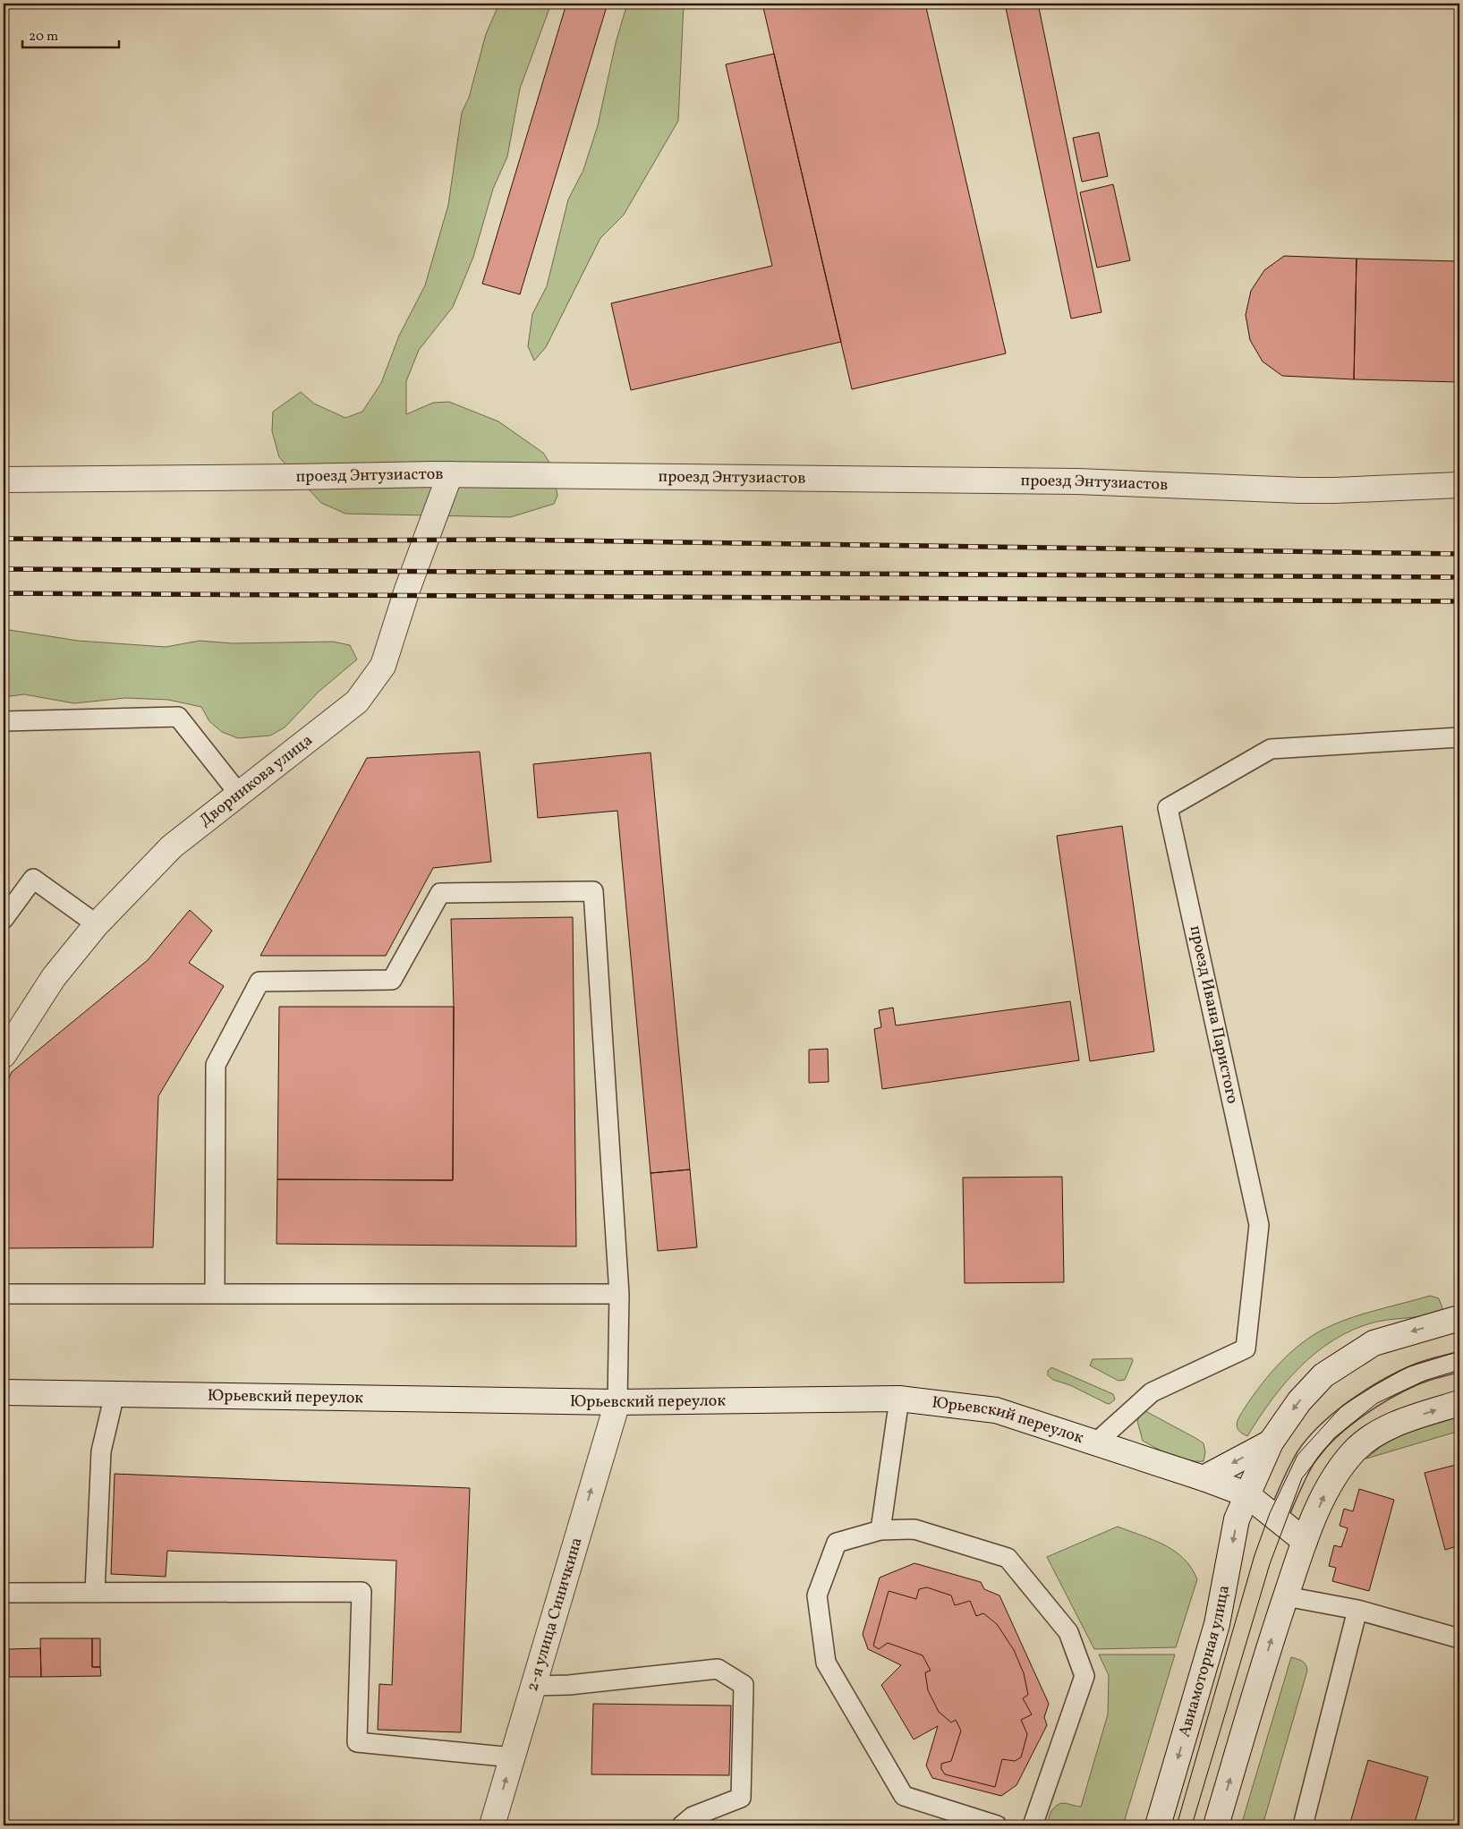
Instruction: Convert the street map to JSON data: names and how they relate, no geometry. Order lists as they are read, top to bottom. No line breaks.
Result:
{"streets":{"street":["проезд Энтузиастов","Дворникова улица","Юрьевский переулок","2-я улица Синичкина","Авиамоторная улица"],"lane":["проезд Ивана Паристого"]},"crossings":[["проезд Энтузиастов","Дворникова улица"],["проезд Ивана Паристого","Юрьевский переулок"],["Юрьевский переулок","2-я улица Синичкина"]],"one_way":["2-я улица Синичкина"],"scale_bar":"20 m"}
